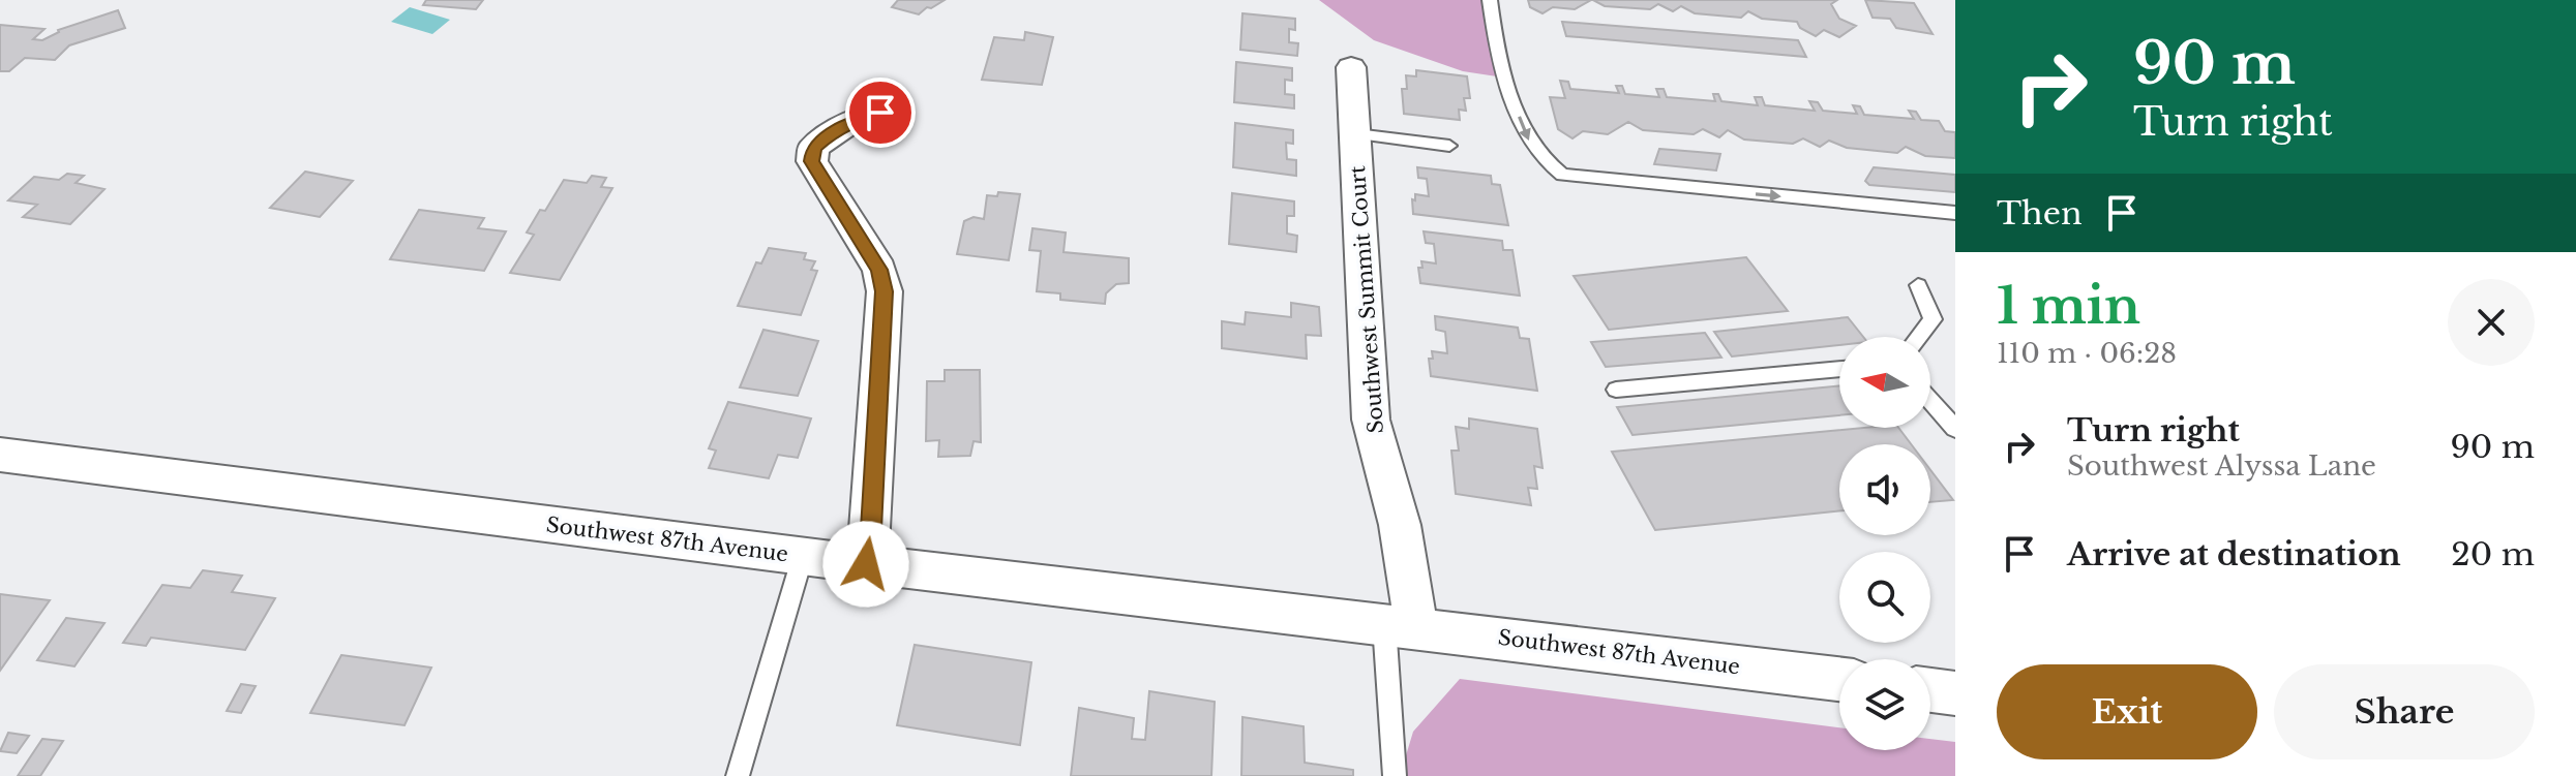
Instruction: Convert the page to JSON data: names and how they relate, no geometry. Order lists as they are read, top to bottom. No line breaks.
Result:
{"streets":{"street":["Southwest Summit Court","Southwest 87th Avenue"]},"crossings":[["Southwest Summit Court","Southwest 87th Avenue"]],"north":"left","page":{"turn":["90 m","Turn right"],"then":"Then","heading":["1 min","110 m · 06:28"],"list":[{"name":"Turn right","note":"Southwest Alyssa Lane","value":"90 m"},{"name":"Arrive at destination","value":"20 m"}],"buttons":["Exit","Share"]}}
